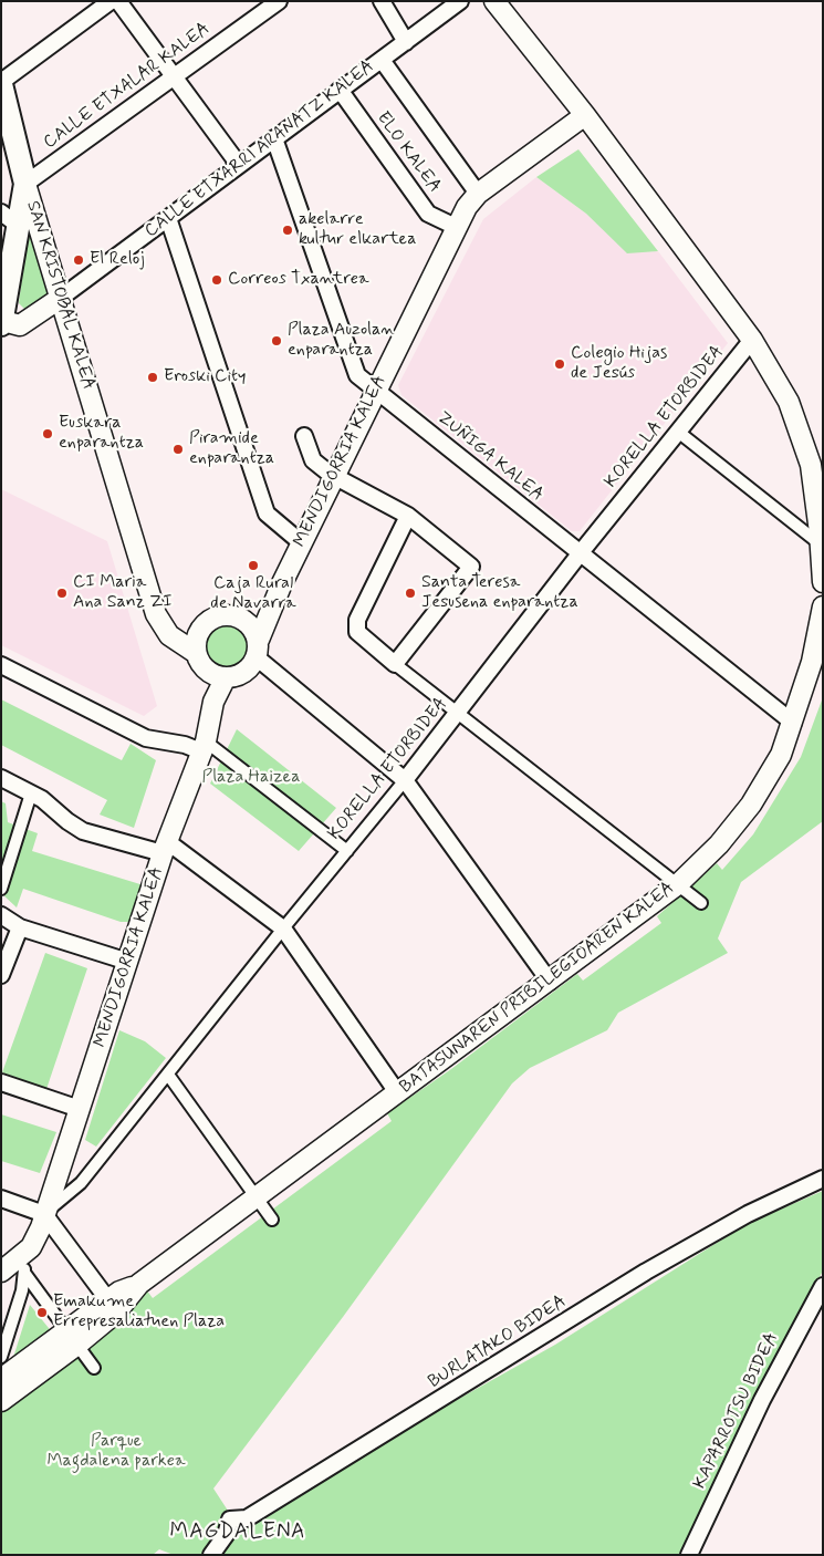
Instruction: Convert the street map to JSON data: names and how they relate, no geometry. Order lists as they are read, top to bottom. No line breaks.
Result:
{"streets":{"main road":["SAN KRISTOBAL KALEA"],"street":["CALLE ETXALAR KALEA","CALLE ETXARRI ARANATZ KALEA","ELO KALEA","KORELLA ETORBIDEA","ZUÑIGA KALEA","MENDIGORRIA KALEA","BATASUNAREN PRIBILEGIOAREN KALEA","BURLATAKO BIDEA","KAPARROTSU BIDEA"]},"crossings":[["CALLE ETXALAR KALEA","SAN KRISTOBAL KALEA"],["CALLE ETXARRI ARANATZ KALEA","ELO KALEA"],["CALLE ETXARRI ARANATZ KALEA","SAN KRISTOBAL KALEA"],["CALLE ETXARRI ARANATZ KALEA","ZUÑIGA KALEA"],["ELO KALEA","MENDIGORRIA KALEA"],["SAN KRISTOBAL KALEA","MENDIGORRIA KALEA"],["KORELLA ETORBIDEA","ZUÑIGA KALEA"],["KORELLA ETORBIDEA","MENDIGORRIA KALEA"],["ZUÑIGA KALEA","MENDIGORRIA KALEA"],["ZUÑIGA KALEA","BATASUNAREN PRIBILEGIOAREN KALEA"]],"districts":["MAGDALENA"],"parks":["Plaza Haizea","Parque Magdalena parkea"],"places":["akelarre kultur elkartea","El Reloj","Correos Txantrea","Plaza Auzolan enparantza","Colegio Hijas de Jesús","Eroski City","Euskara enparantza","Piramide enparantza","Caja Rural de Navarra","CI Maria Ana Sanz ZI","Santa Teresa Jesusena enparantza","Emakume Errepresaliatuen Plaza"]}
